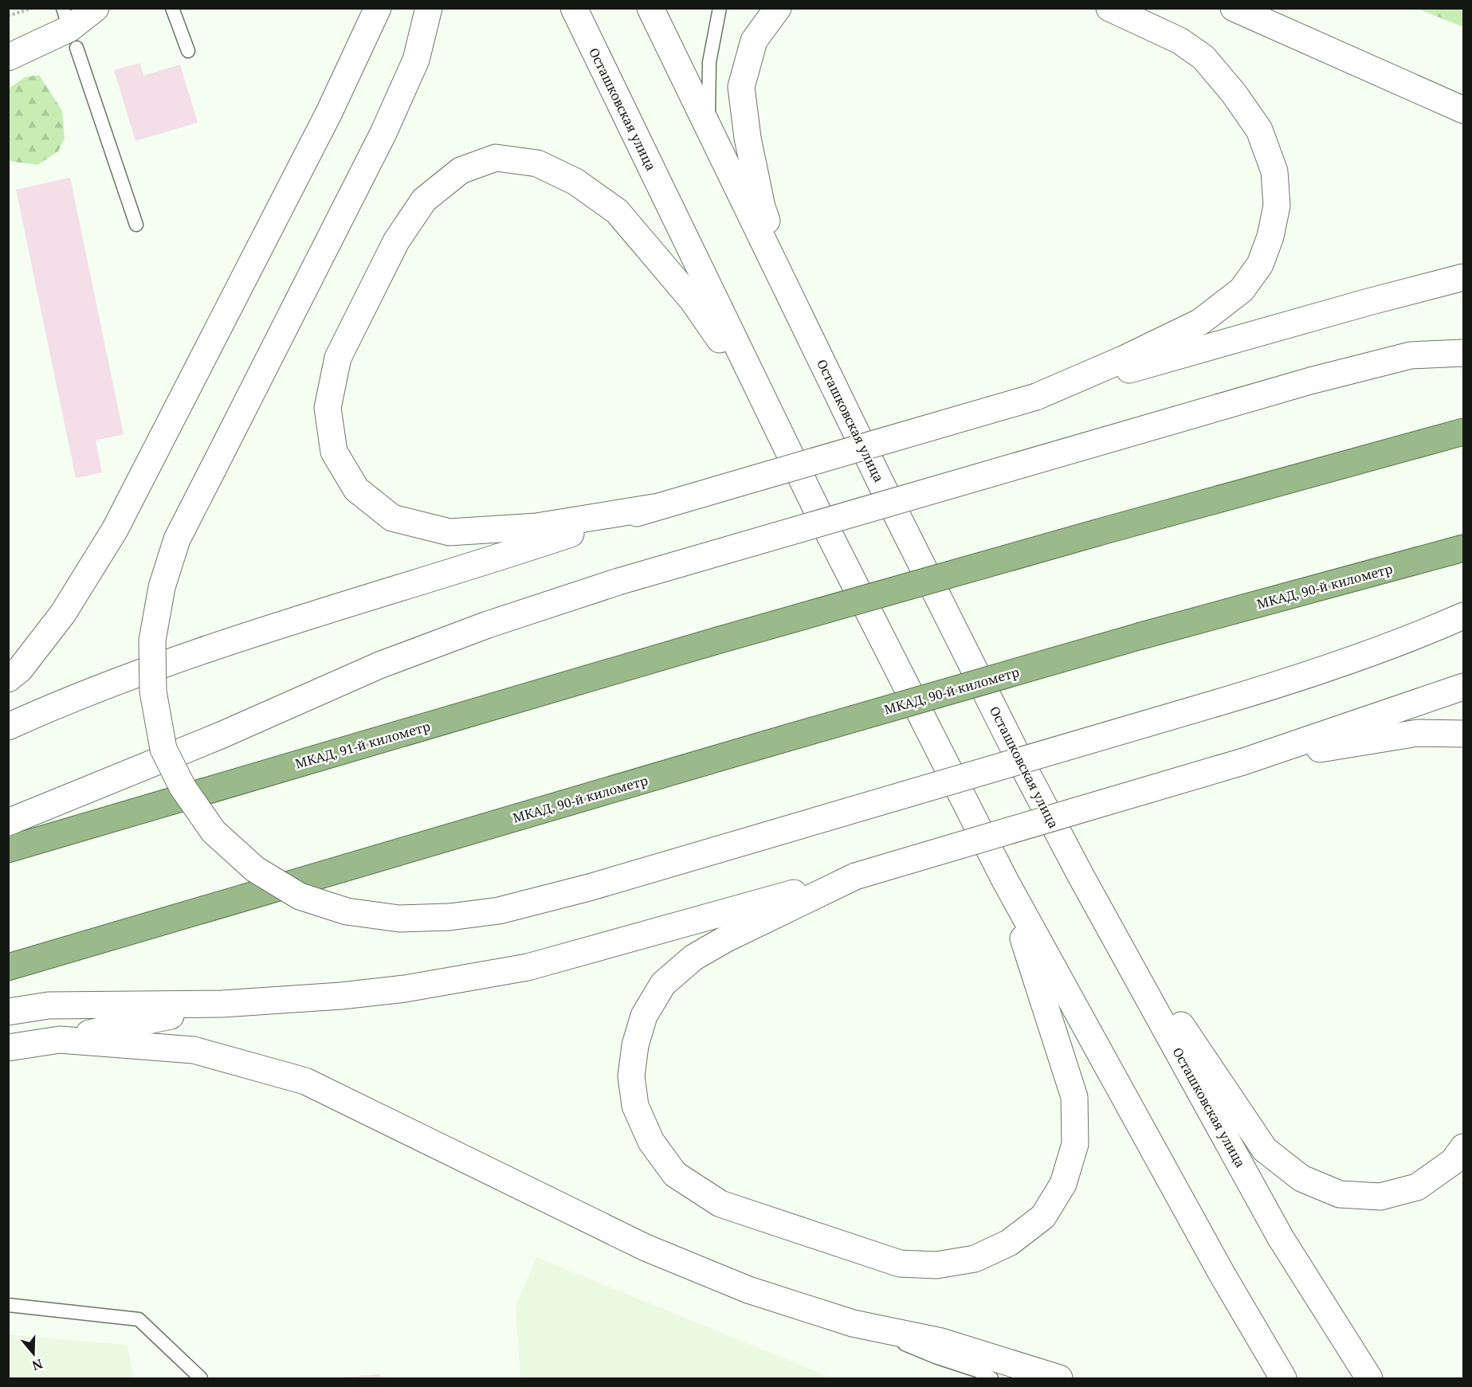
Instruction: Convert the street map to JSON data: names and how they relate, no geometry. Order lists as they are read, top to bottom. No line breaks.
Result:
{"streets":{"highway":["МКАД, 90-й километр","МКАД, 91-й километр"],"main road":["Осташковская улица"]},"north":"bottom"}
